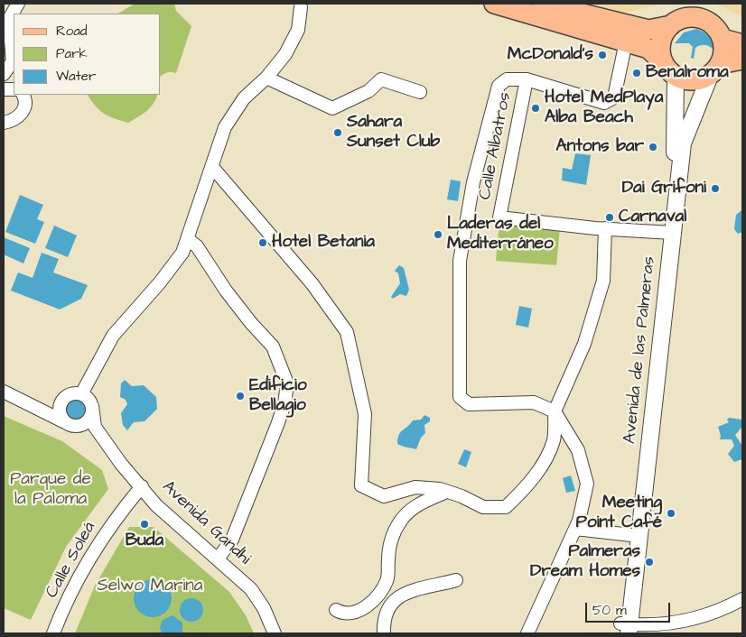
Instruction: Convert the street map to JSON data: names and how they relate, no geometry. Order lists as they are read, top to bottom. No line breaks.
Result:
{"streets":{"street":["Calle Albatros","Avenida de las Palmeras","Avenida Gandhi","Calle Soleá"]},"crossings":[["Calle Albatros","Avenida de las Palmeras"],["Avenida Gandhi","Calle Soleá"]],"parks":["Parque de la Paloma","Selwo Marina"],"places":["McDonald's","Benalroma","Hotel MedPlaya Alba Beach","Sahara Sunset Club","Antons bar","Dai Grifoni","Carnaval","Laderas del Mediterráneo","Hotel Betania","Edificio Bellagio","Meeting Point Café","Buda","Palmeras Dream Homes"],"legend":["Road","Park","Water"],"scale_bar":"50 m"}
